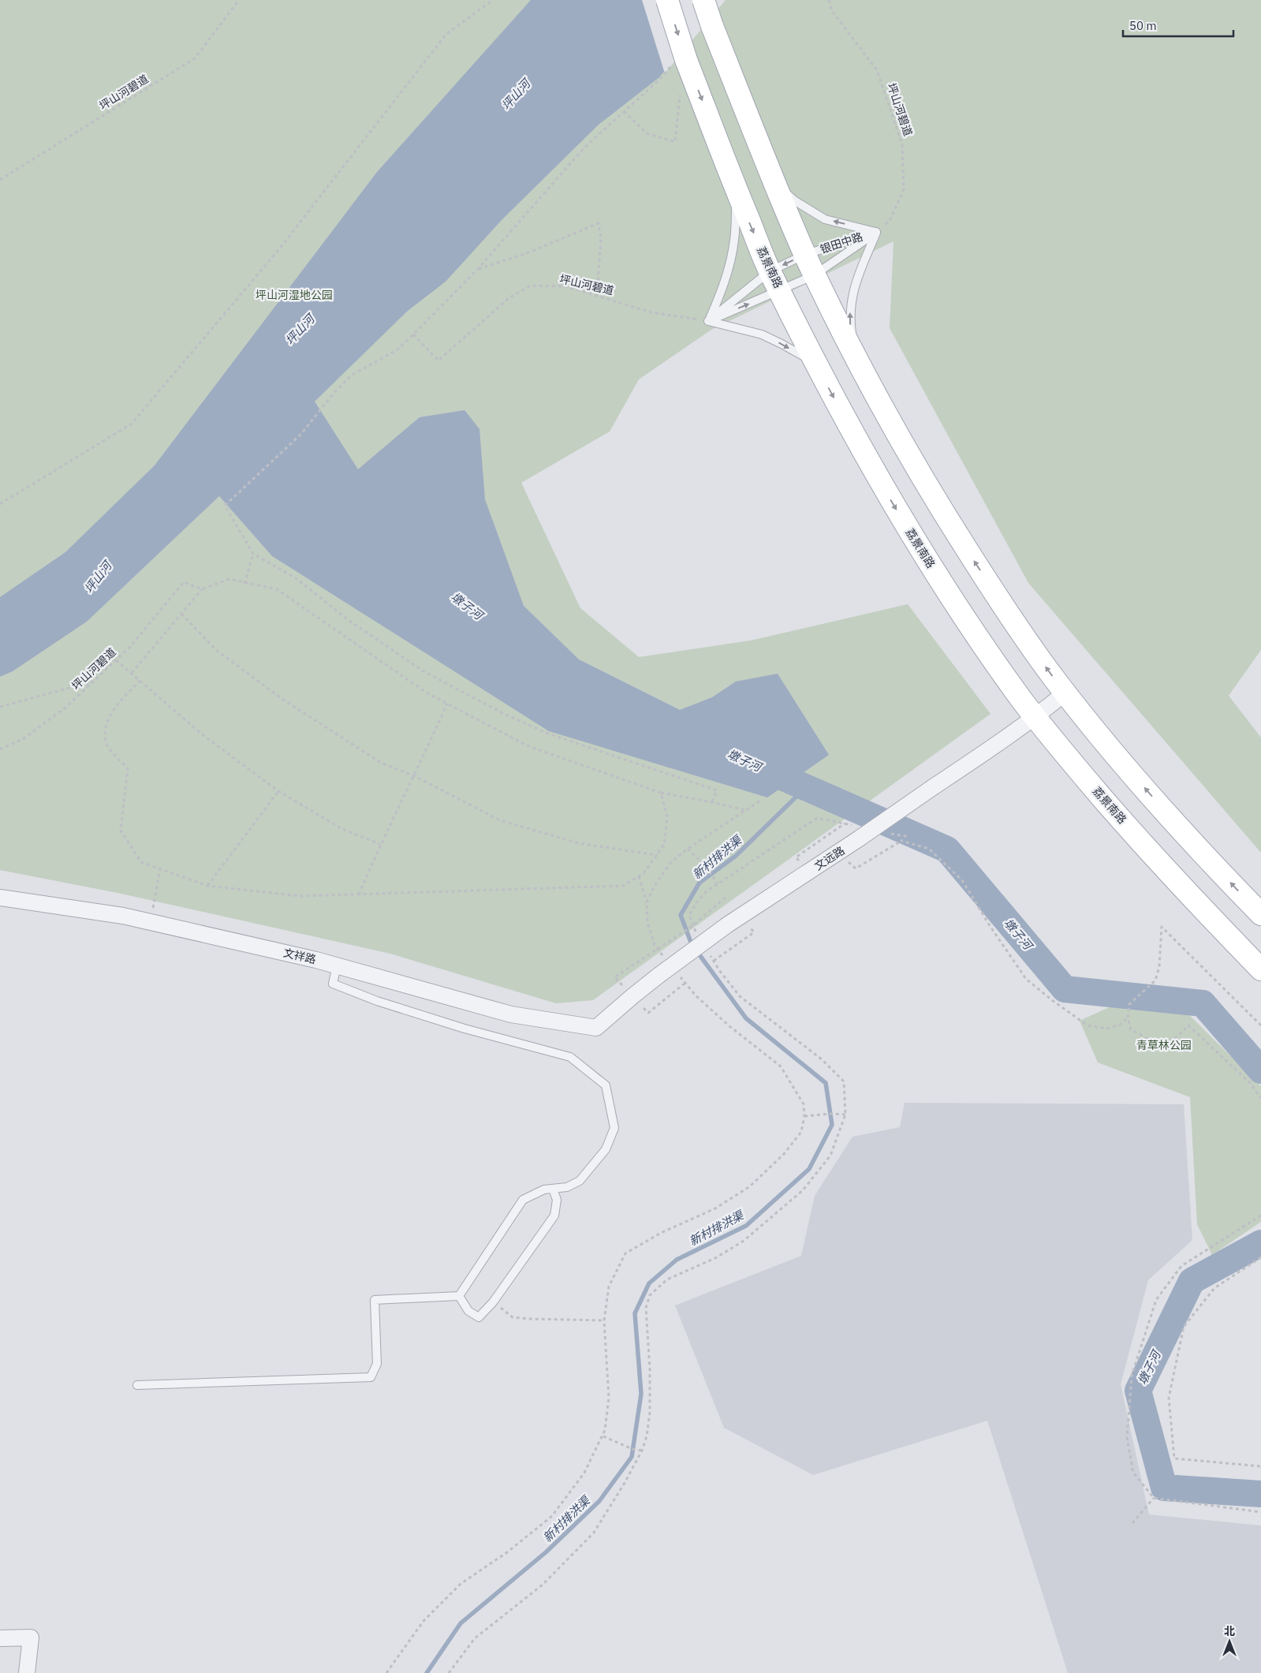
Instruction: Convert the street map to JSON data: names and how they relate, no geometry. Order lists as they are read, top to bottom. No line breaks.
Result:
{"streets":{"main road":["荔景南路"],"street":["文远路","文祥路"],"lane":["银田中路"],"path":["坪山河碧道"]},"crossings":[["坪山河碧道","银田中路"],["银田中路","荔景南路"],["荔景南路","文远路"],["文远路","文祥路"]],"water":["坪山河","墩子河","新村排洪渠"],"parks":["坪山河湿地公园","青草林公园"],"scale_bar":"50 m","north":"top"}
